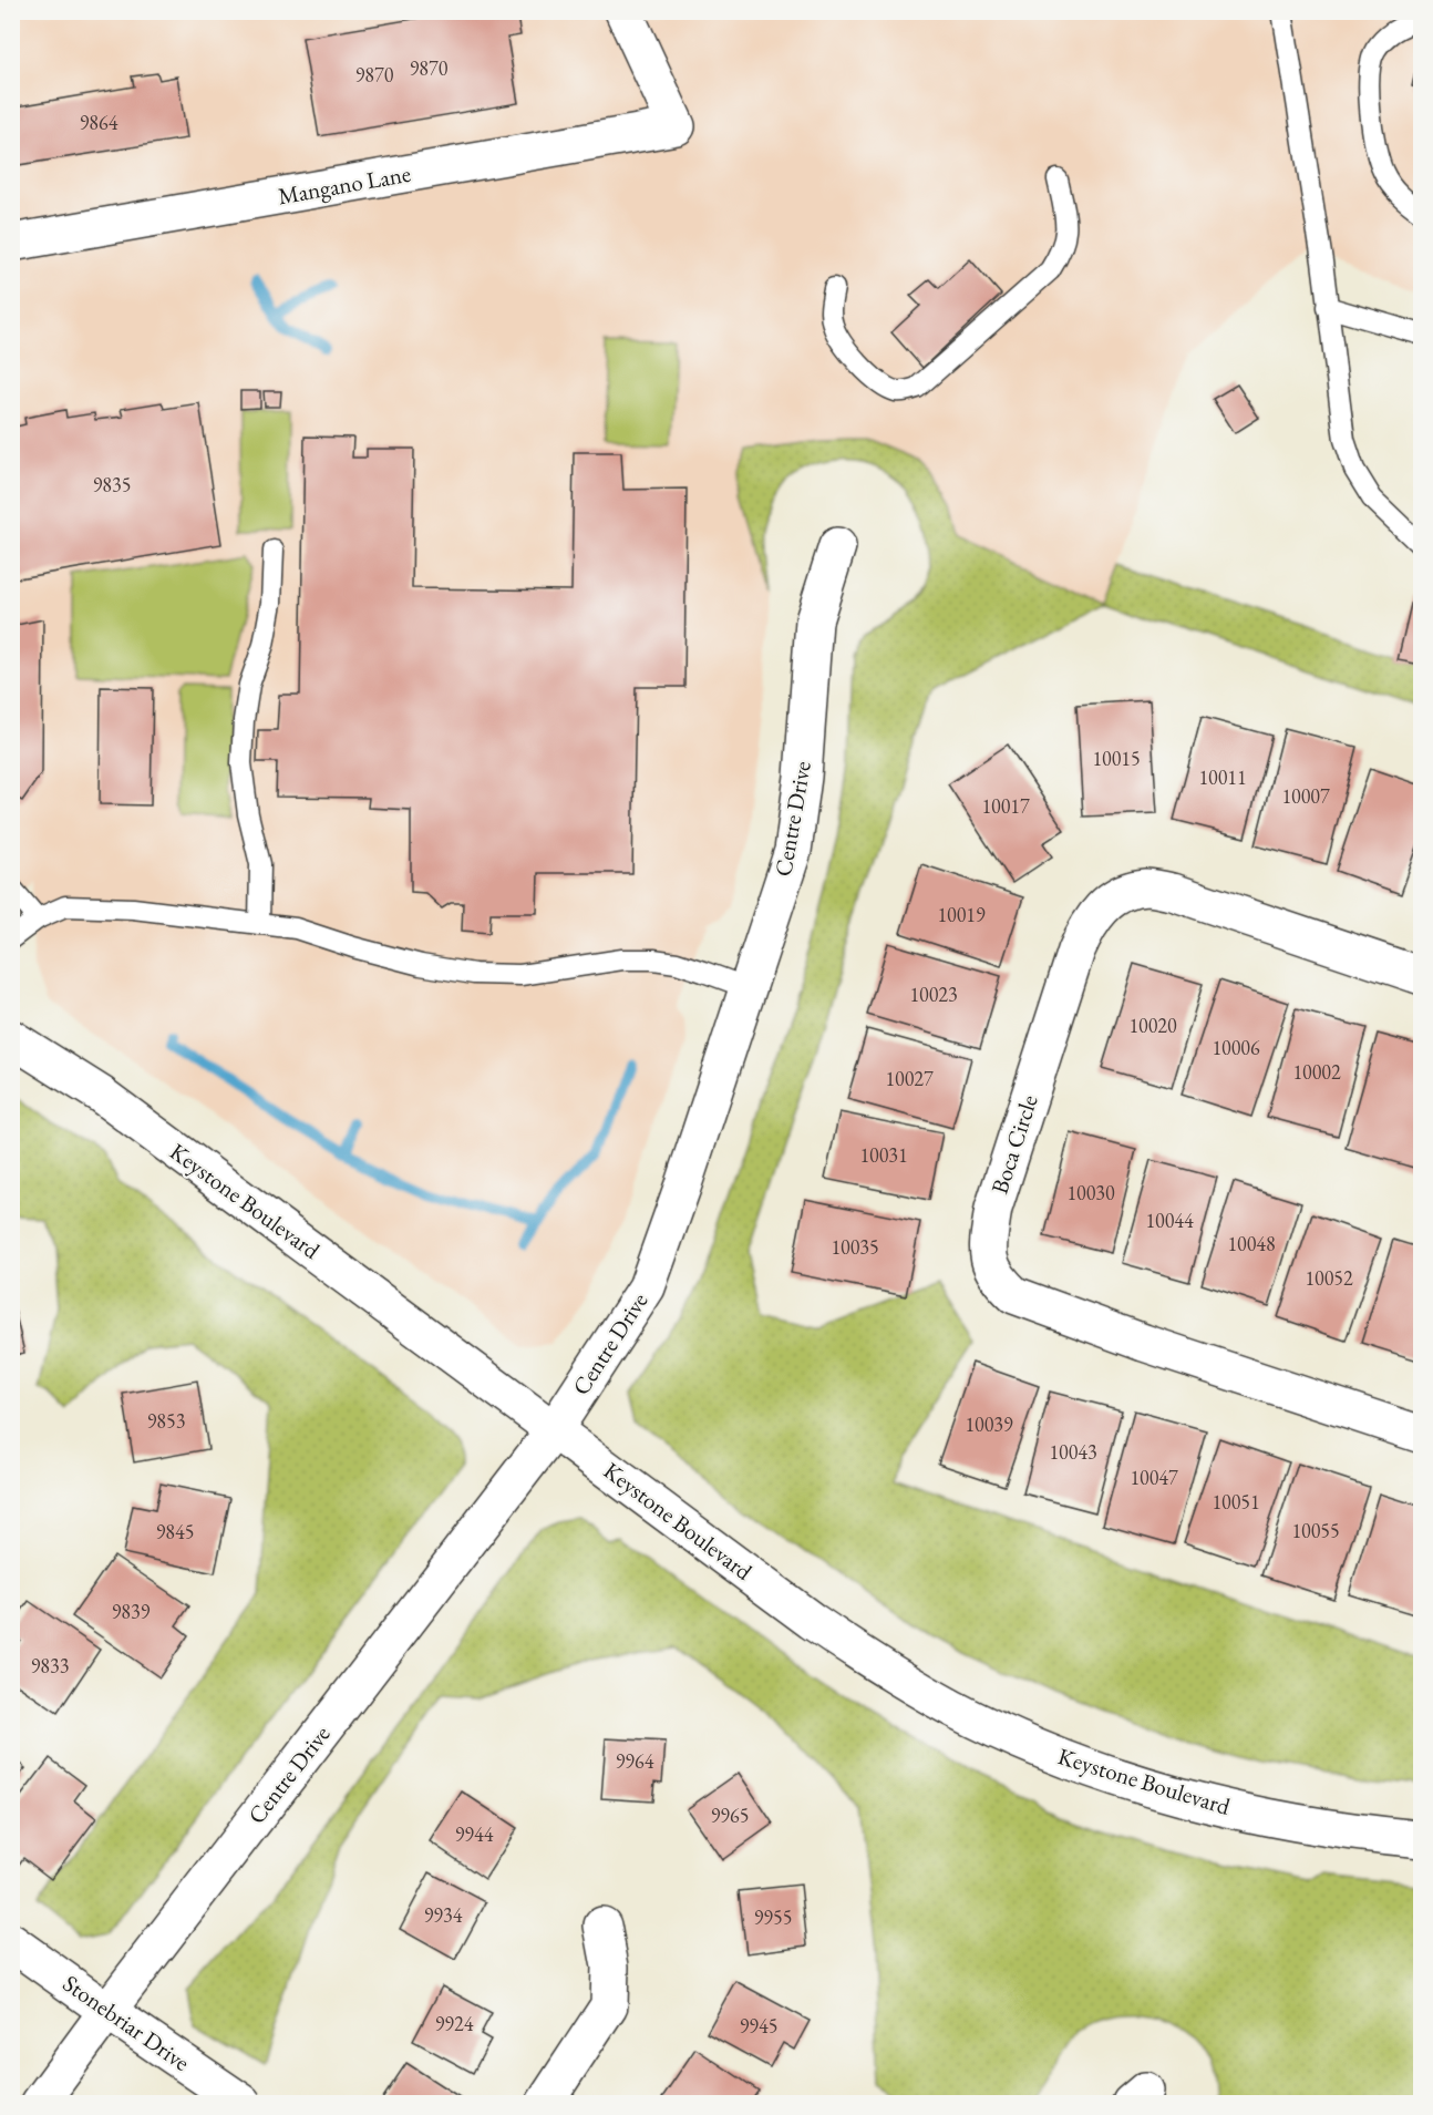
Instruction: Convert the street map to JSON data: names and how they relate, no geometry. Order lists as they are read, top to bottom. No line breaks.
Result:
{"streets":{"street":["Mangano Lane","Centre Drive","Boca Circle","Keystone Boulevard","Stonebriar Drive"]},"crossings":[["Centre Drive","Keystone Boulevard"],["Centre Drive","Stonebriar Drive"]],"house_numbers":["9870","9870","9864","9835","10015","10011","10007","10017","10019","10023","10020","10006","10002","10027","10031","10030","10044","10048","10035","10052","9853","10039","10043","10047","10051","10055","9845","9839","9833","9964","9965","9944","9934","9955","9924","9945"]}
